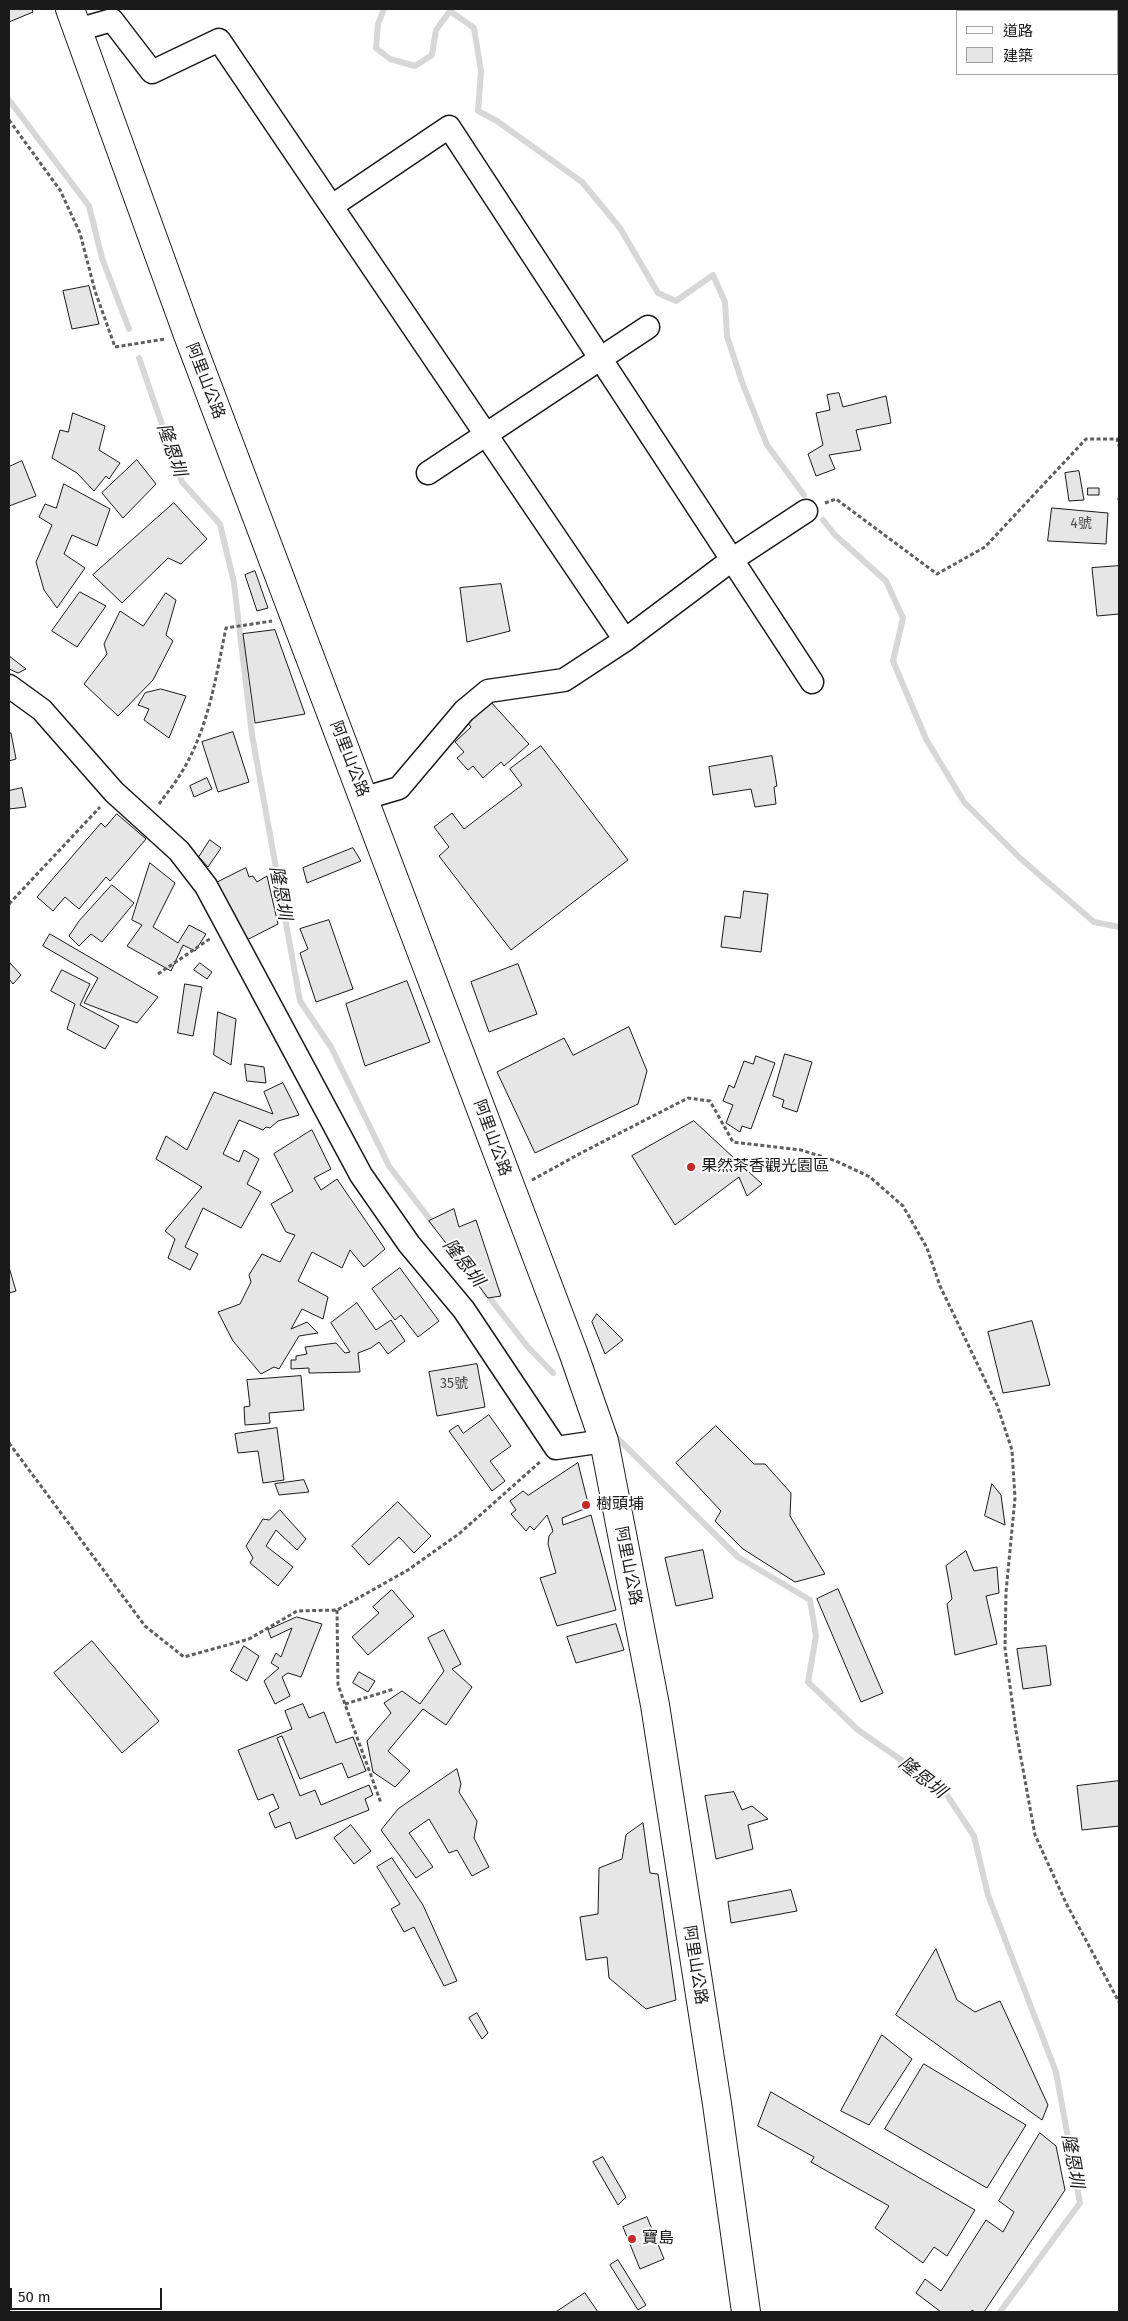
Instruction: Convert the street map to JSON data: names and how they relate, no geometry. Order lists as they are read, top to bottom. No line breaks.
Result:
{"streets":{"main road":["阿里山公路"]},"water":["隆恩圳"],"places":["果然茶香觀光園區","樹頭埔","寶島"],"house_numbers":["4號","35號"],"legend":["道路","建築"],"scale_bar":"50 m"}
